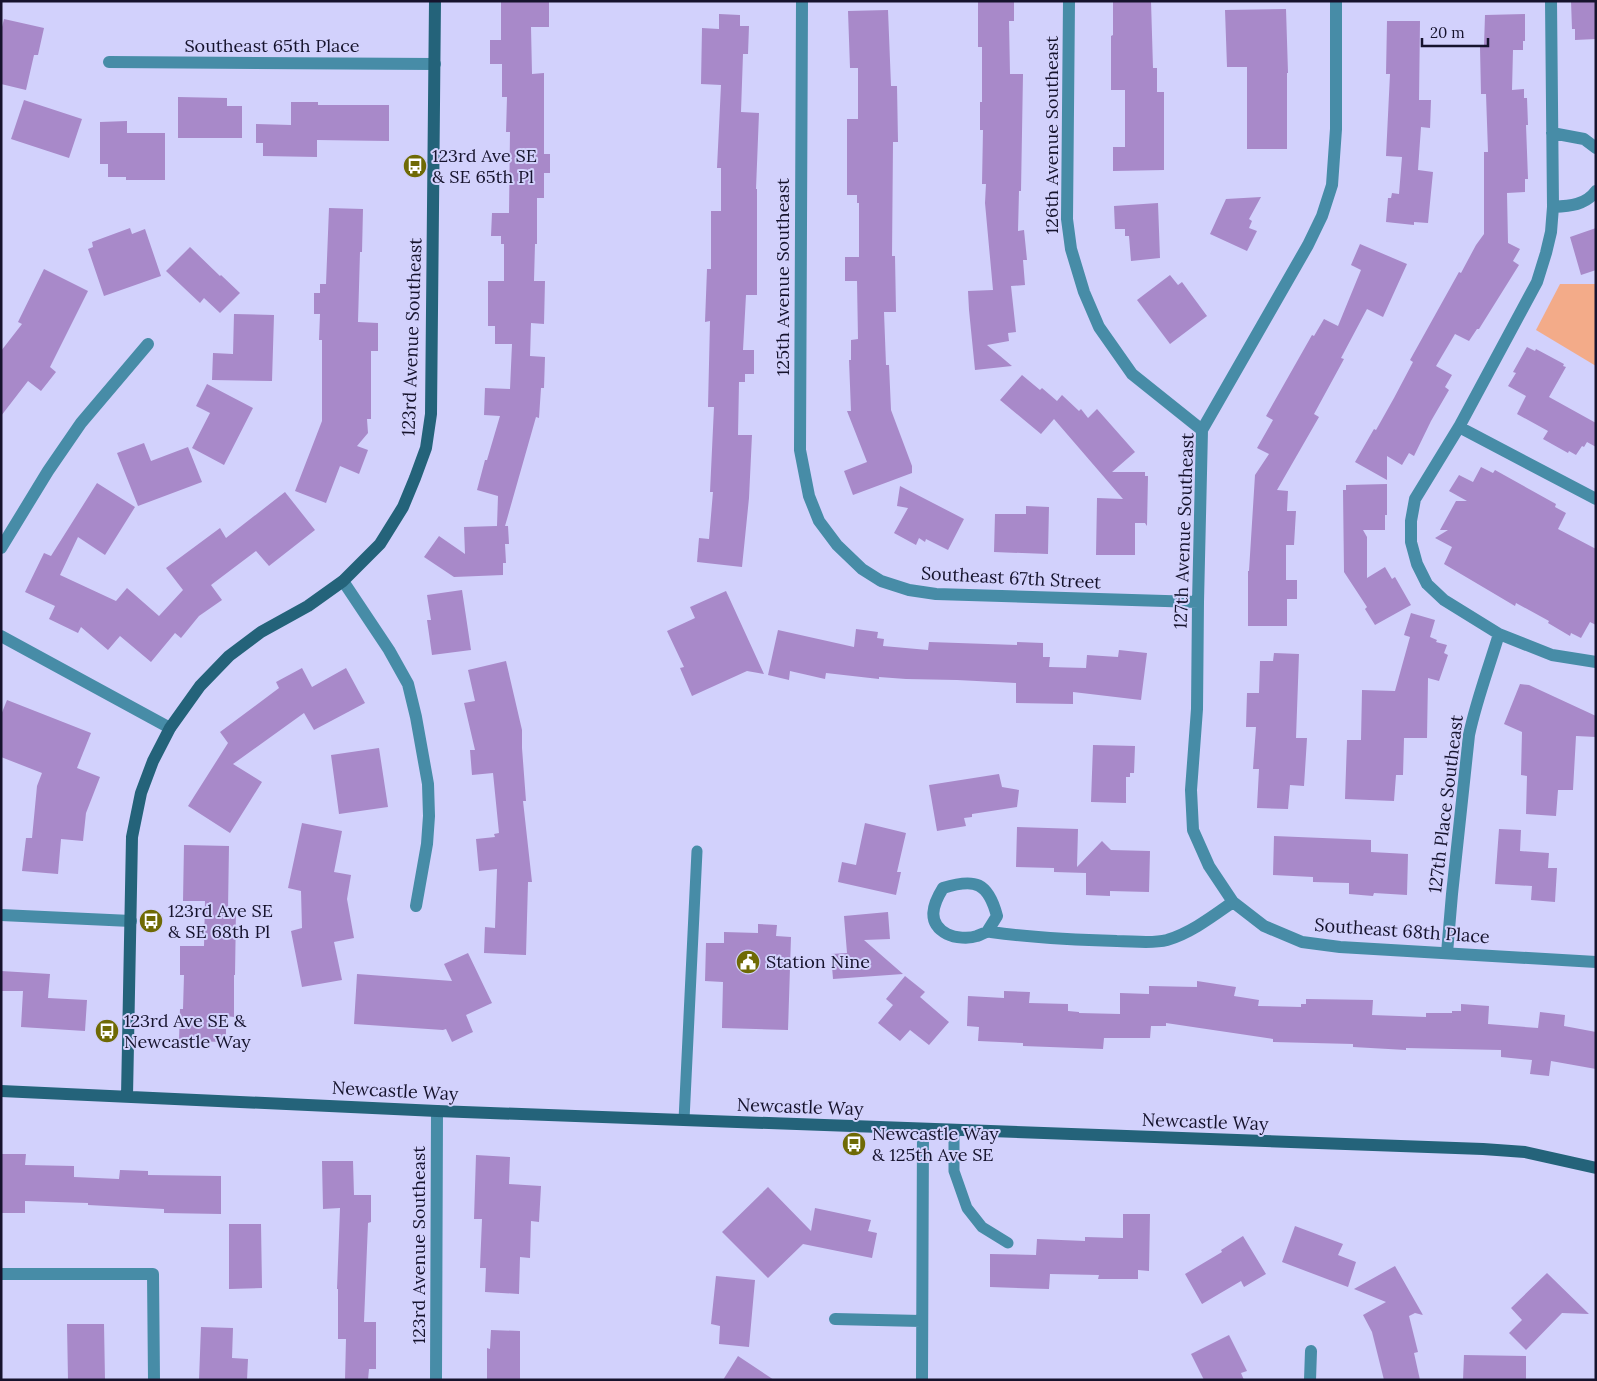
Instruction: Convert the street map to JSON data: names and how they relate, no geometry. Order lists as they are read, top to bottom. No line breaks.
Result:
{"streets":{"main road":["123rd Avenue Southeast","Newcastle Way"],"street":["Southeast 65th Place","126th Avenue Southeast","125th Avenue Southeast","127th Avenue Southeast","Southeast 67th Street","127th Place Southeast","Southeast 68th Place"]},"crossings":[["Southeast 65th Place","123rd Avenue Southeast"],["126th Avenue Southeast","127th Avenue Southeast"],["125th Avenue Southeast","Southeast 67th Street"],["123rd Avenue Southeast","Newcastle Way"],["127th Avenue Southeast","Southeast 67th Street"],["127th Avenue Southeast","Southeast 68th Place"],["127th Place Southeast","Southeast 68th Place"]],"places":{"bus stop":["123rd Ave SE & SE 65th Pl","123rd Ave SE & SE 68th Pl","123rd Ave SE & Newcastle Way","Newcastle Way & 125th Ave SE"],"public building":["Station Nine"]},"scale_bar":"20 m"}
